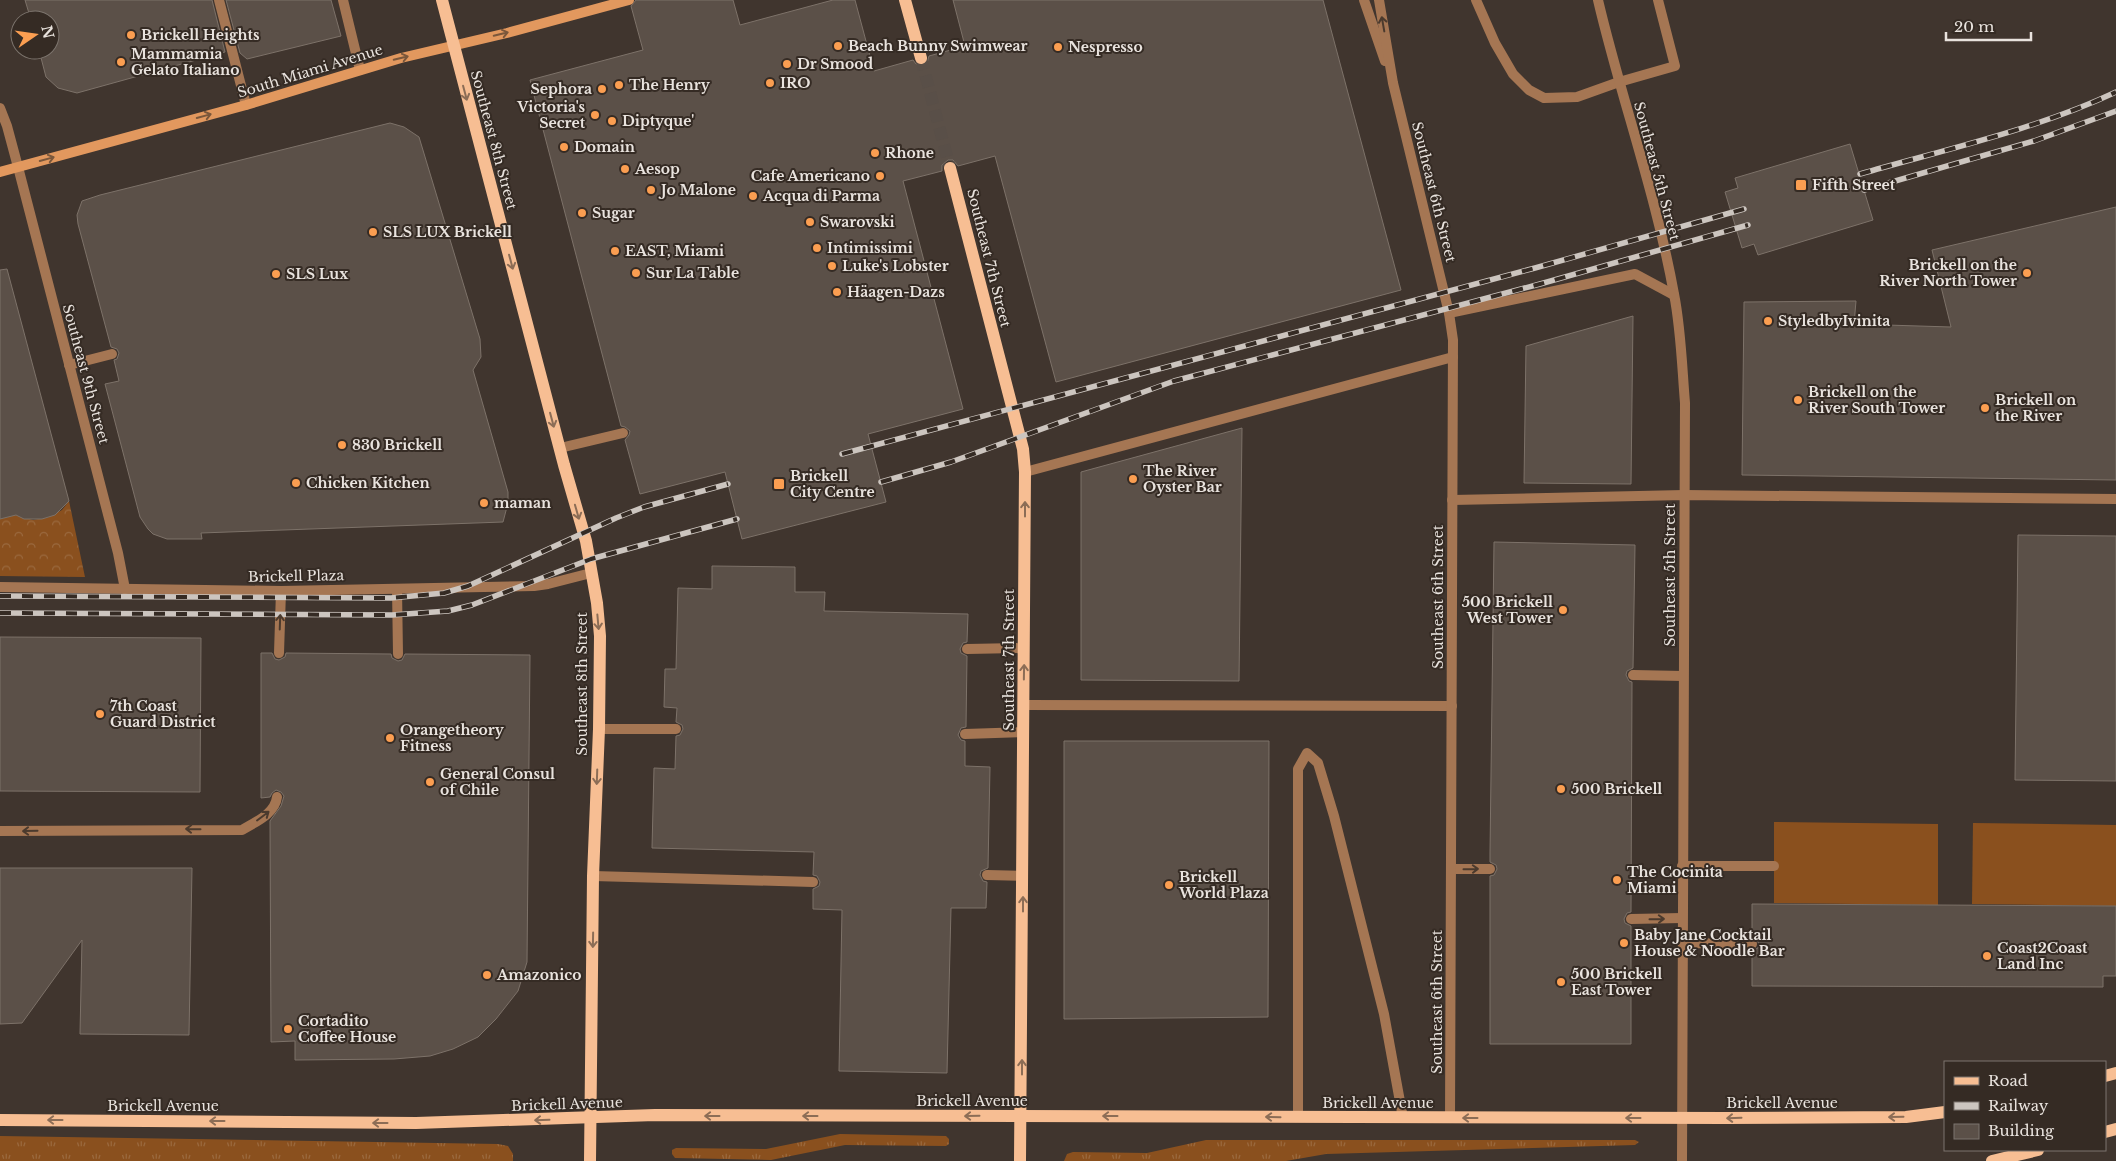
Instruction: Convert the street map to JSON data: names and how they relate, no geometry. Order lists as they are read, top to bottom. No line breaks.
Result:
{"streets":{"main road":["South Miami Avenue","Southeast 8th Street","Southeast 7th Street","Brickell Avenue"],"street":["Southeast 5th Street","Southeast 6th Street","Southeast 9th Street","Brickell Plaza"]},"crossings":[["South Miami Avenue","Southeast 8th Street"],["South Miami Avenue","Southeast 9th Street"],["Southeast 8th Street","Brickell Plaza"],["Southeast 8th Street","Brickell Avenue"],["Southeast 5th Street","Brickell Avenue"],["Southeast 6th Street","Brickell Avenue"],["Southeast 7th Street","Brickell Avenue"],["Southeast 9th Street","Brickell Plaza"]],"one_way":["South Miami Avenue","Southeast 8th Street","Southeast 7th Street","Brickell Avenue"],"places":{"other":["Brickell Heights","Beach Bunny Swimwear","Nespresso","Mammamia Gelato Italiano","Dr Smood","IRO","The Henry","Sephora","Victoria's Secret","Diptyque'","Domain","Rhone","Aesop","Cafe Americano","Jo Malone","Acqua di Parma","Sugar","Swarovski","SLS LUX Brickell","Intimissimi","EAST, Miami","Luke's Lobster","Sur La Table","Brickell on the River North Tower","SLS Lux","Häagen-Dazs","StyledbyIvinita","Brickell on the River South Tower","Brickell on the River","830 Brickell","The River Oyster Bar","Chicken Kitchen","maman","500 Brickell West Tower","7th Coast Guard District","Orangetheory Fitness","General Consul of Chile","500 Brickell","The Cocinita Miami","Brickell World Plaza","Baby Jane Cocktail House & Noodle Bar","Coast2Coast Land Inc","Amazonico","500 Brickell East Tower","Cortadito Coffee House"],"transit":["Fifth Street","Brickell City Centre"]},"legend":["Road","Railway","Building"],"scale_bar":"20 m","north":"right"}
